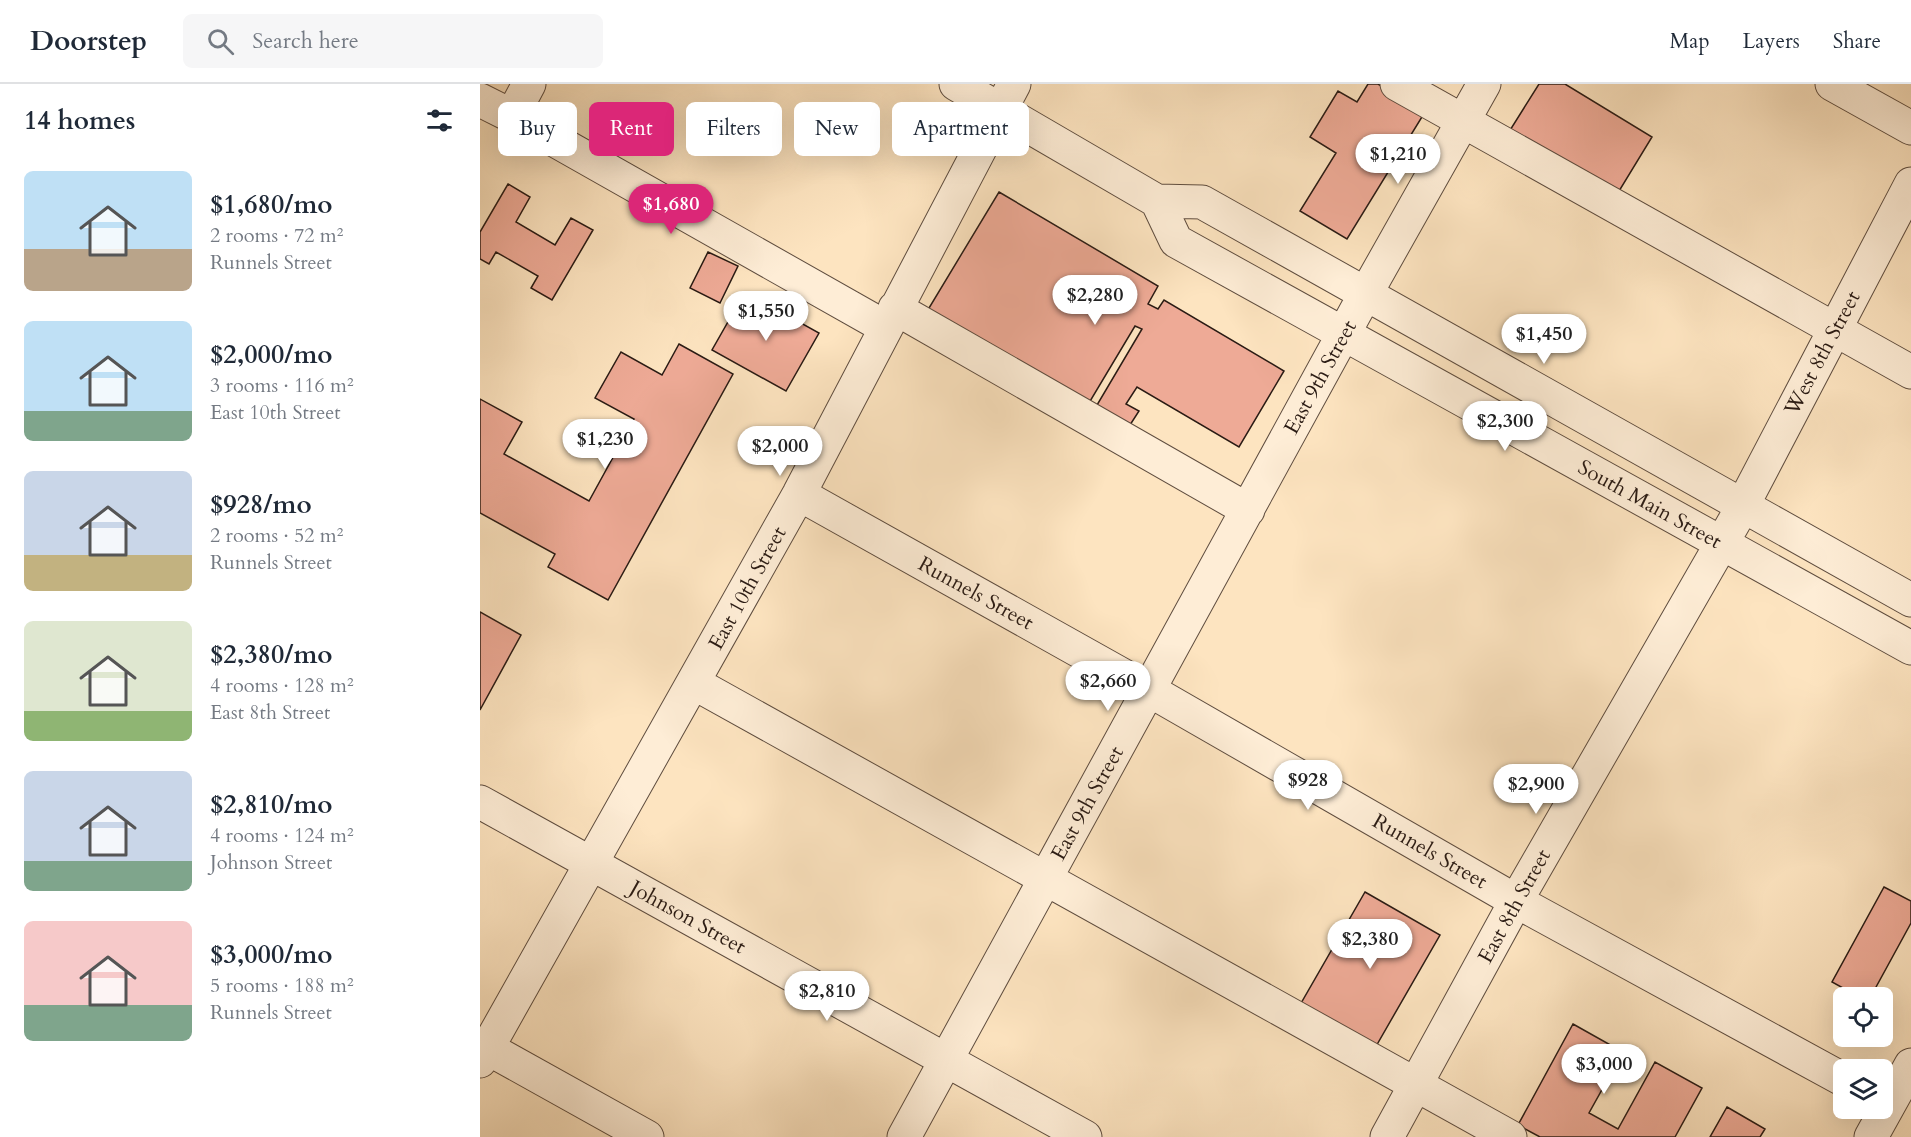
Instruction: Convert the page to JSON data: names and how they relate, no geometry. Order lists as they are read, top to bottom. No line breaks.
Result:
{"streets":{"street":["West 8th Street","East 9th Street","South Main Street","East 10th Street","Runnels Street","East 8th Street","Johnson Street"]},"crossings":[["West 8th Street","South Main Street"],["West 8th Street","East 8th Street"],["East 9th Street","South Main Street"],["East 9th Street","Runnels Street"],["East 9th Street","Johnson Street"],["South Main Street","East 10th Street"],["South Main Street","East 8th Street"],["East 10th Street","Runnels Street"],["East 10th Street","Johnson Street"],["Runnels Street","East 8th Street"]],"page":{"header":"Doorstep","search":"Search here","nav":["Map","Layers","Share"],"heading":"14 homes","chip":["Buy","Rent","Filters","New","Apartment"],"price":["$1,210","$1,680","$2,280","$1,550","$1,450","$2,300","$1,230","$2,000","$2,660","$928","$2,900","$2,380","$2,810","$3,000"],"list":[{"name":"$1,680/mo","note":"2 rooms · 72 m² · Runnels Street"},{"name":"$2,000/mo","note":"3 rooms · 116 m² · East 10th Street"},{"name":"$928/mo","note":"2 rooms · 52 m² · Runnels Street"},{"name":"$2,380/mo","note":"4 rooms · 128 m² · East 8th Street"},{"name":"$2,810/mo","note":"4 rooms · 124 m² · Johnson Street"},{"name":"$3,000/mo","note":"5 rooms · 188 m² · Runnels Street"}]}}
